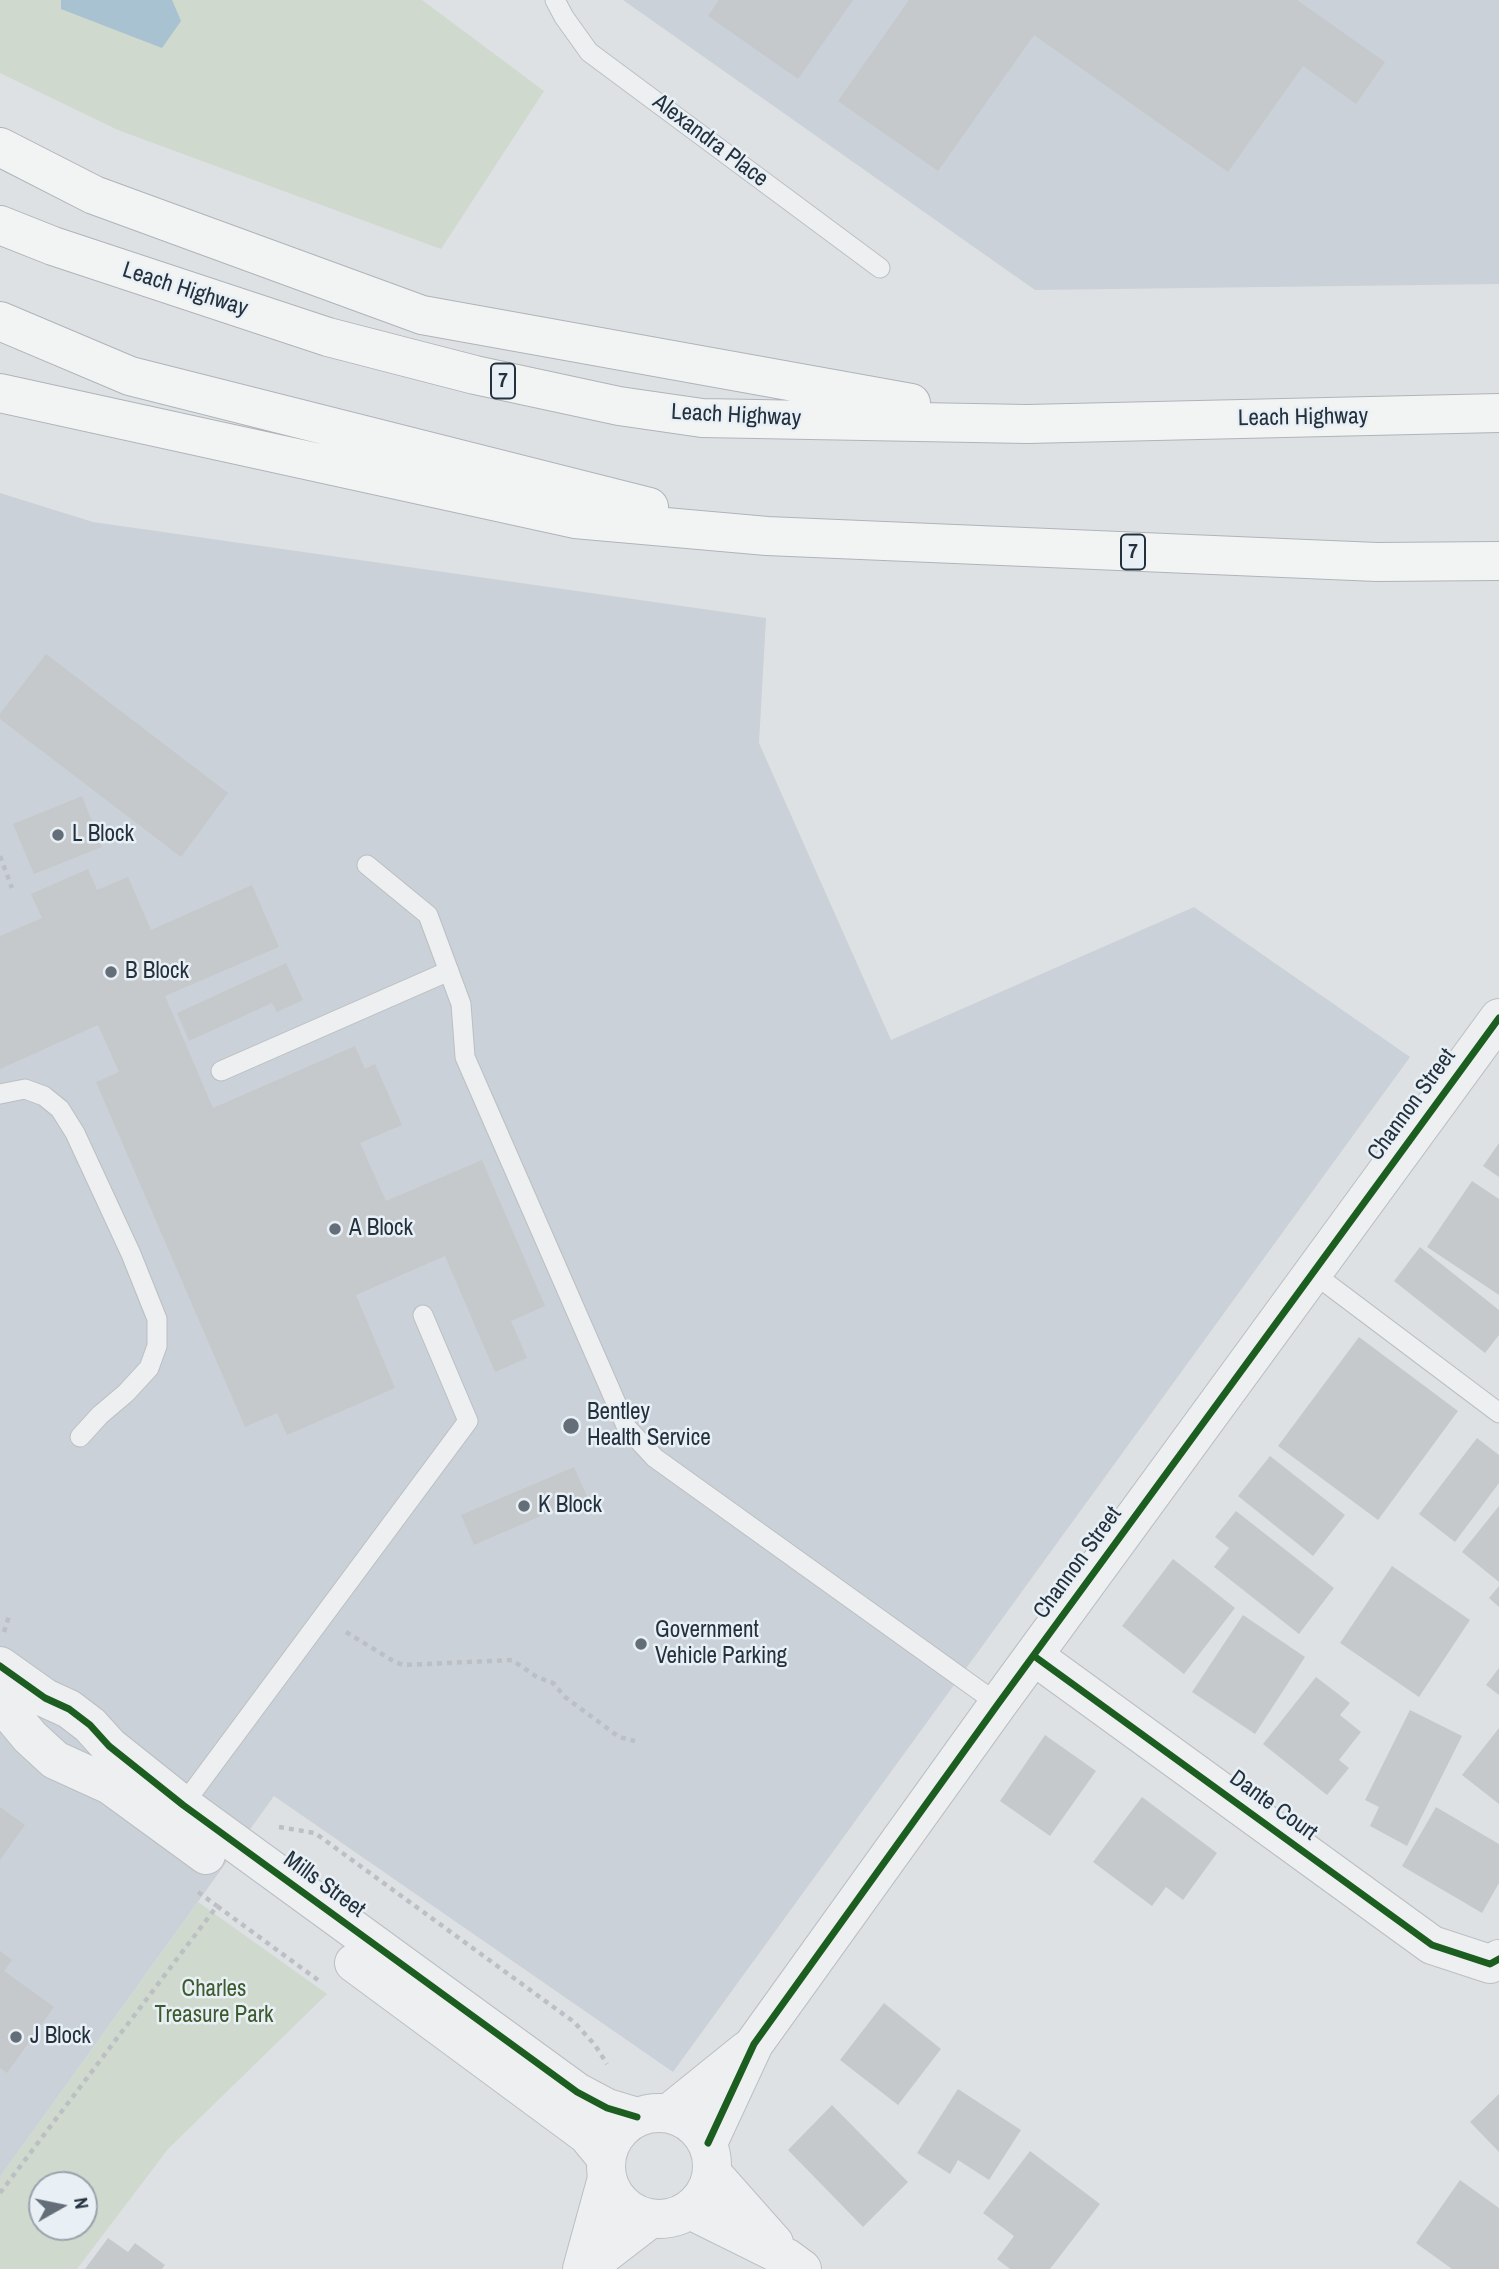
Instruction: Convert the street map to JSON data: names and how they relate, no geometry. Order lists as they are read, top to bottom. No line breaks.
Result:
{"streets":{"highway":["Leach Highway","7"],"street":["Channon Street","Dante Court","Mills Street"],"lane":["Alexandra Place"]},"crossings":[["Channon Street","Dante Court"],["Channon Street","Mills Street"]],"parks":["Charles Treasure Park"],"places":["L Block","B Block","A Block","Bentley Health Service","K Block","Government Vehicle Parking","J Block"],"north":"right"}
